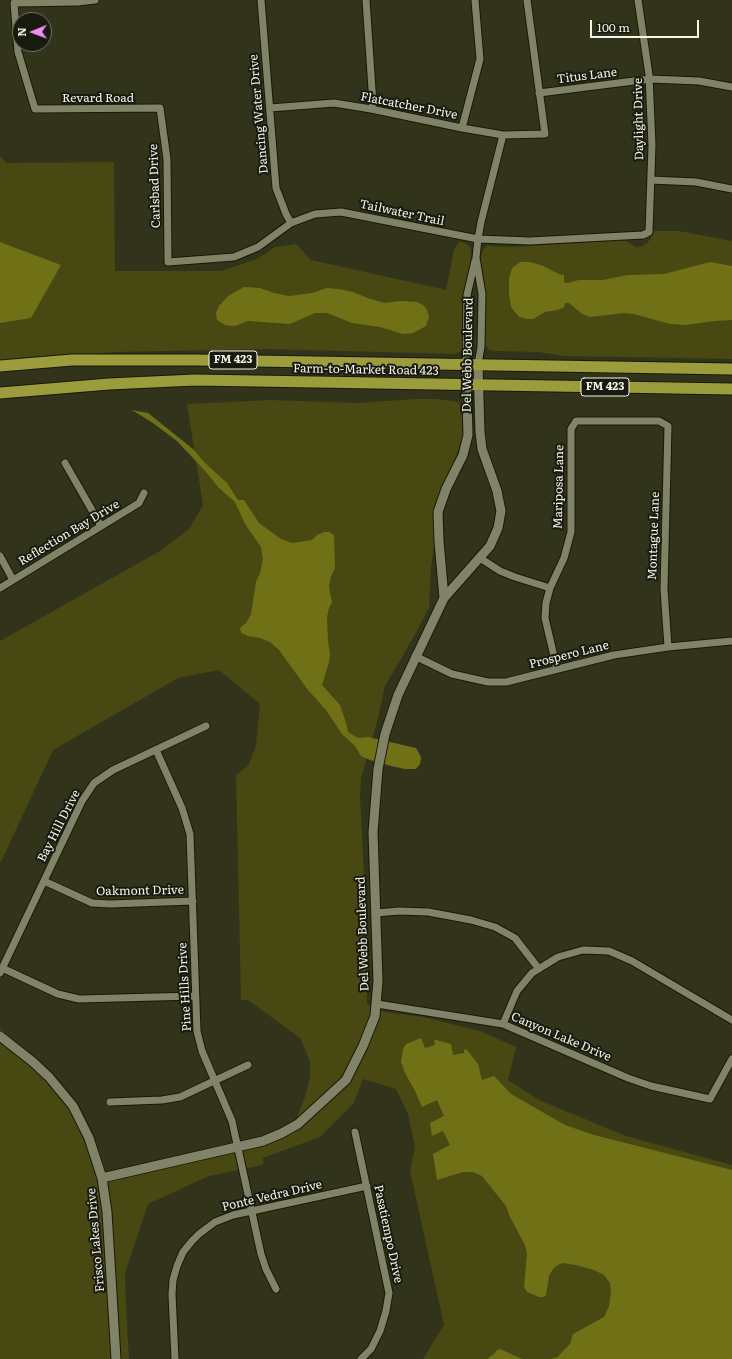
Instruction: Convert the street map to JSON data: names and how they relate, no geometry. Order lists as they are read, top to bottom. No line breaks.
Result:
{"streets":{"main road":["FM 423","Farm-to-Market Road 423"],"street":["Titus Lane","Revard Road","Flatcatcher Drive","Dancing Water Drive","Daylight Drive","Carlsbad Drive","Tailwater Trail","Del Webb Boulevard","Mariposa Lane","Reflection Bay Drive","Montague Lane","Prospero Lane","Bay Hill Drive","Oakmont Drive","Pine Hills Drive","Canyon Lake Drive","Ponte Vedra Drive","Pasatiempo Drive","Frisco Lakes Drive"]},"crossings":[["Titus Lane","Flatcatcher Drive"],["Titus Lane","Daylight Drive"],["Revard Road","Carlsbad Drive"],["Flatcatcher Drive","Dancing Water Drive"],["Flatcatcher Drive","Del Webb Boulevard"],["Dancing Water Drive","Tailwater Trail"],["Daylight Drive","Tailwater Trail"],["Carlsbad Drive","Tailwater Trail"],["Tailwater Trail","Del Webb Boulevard"],["Del Webb Boulevard","Farm-to-Market Road 423"],["Del Webb Boulevard","Prospero Lane"],["Del Webb Boulevard","Pine Hills Drive"],["Del Webb Boulevard","Canyon Lake Drive"],["Del Webb Boulevard","Frisco Lakes Drive"],["Mariposa Lane","Montague Lane"],["Mariposa Lane","Prospero Lane"],["Montague Lane","Prospero Lane"],["Bay Hill Drive","Oakmont Drive"],["Bay Hill Drive","Pine Hills Drive"],["Oakmont Drive","Pine Hills Drive"],["Pine Hills Drive","Ponte Vedra Drive"],["Ponte Vedra Drive","Pasatiempo Drive"]],"scale_bar":"100 m","north":"left"}
